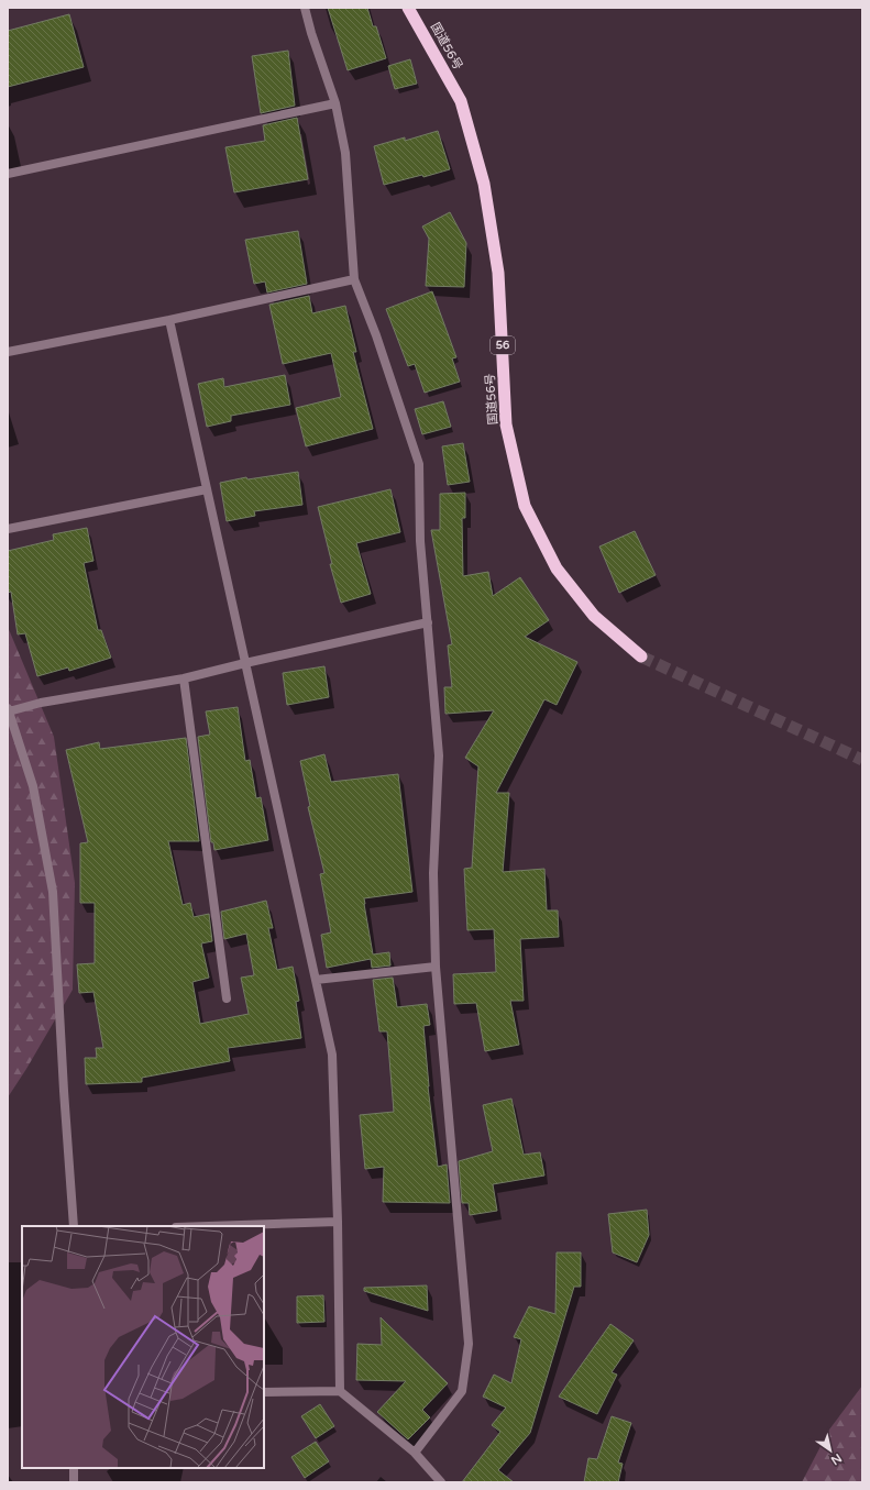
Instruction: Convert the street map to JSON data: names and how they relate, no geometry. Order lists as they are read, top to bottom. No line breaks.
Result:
{"streets":{"highway":["国道56号","56"]},"north":"bottom right"}
